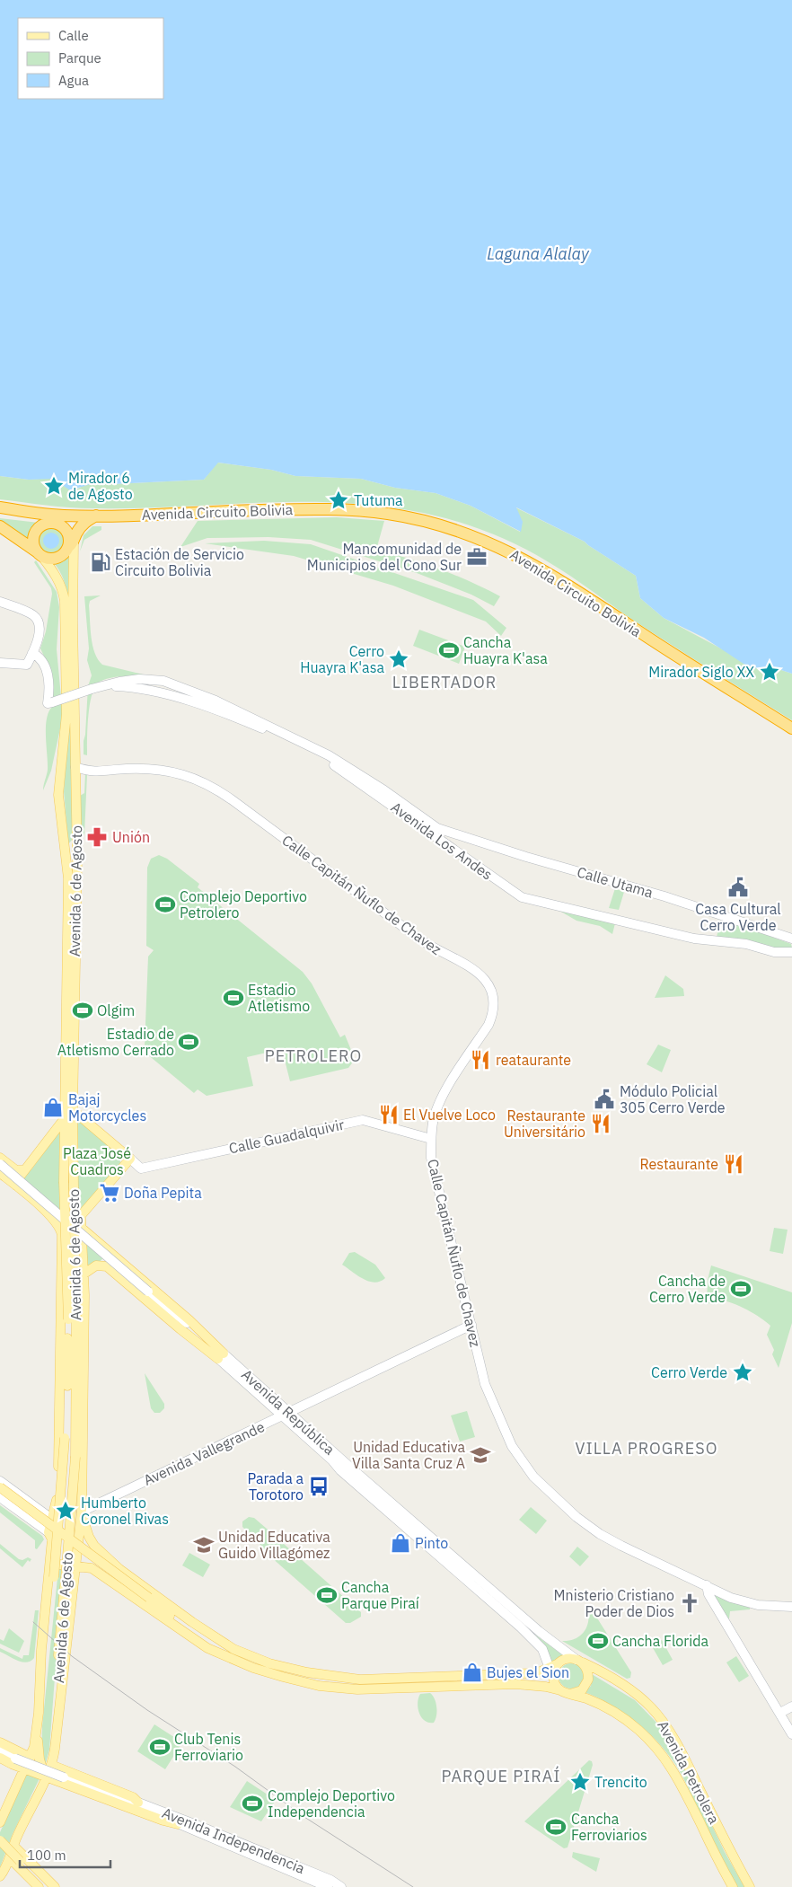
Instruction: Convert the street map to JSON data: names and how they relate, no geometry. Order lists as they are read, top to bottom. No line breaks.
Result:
{"streets":{"highway":["Avenida Circuito Bolivia"],"main road":["Avenida 6 de Agosto","Avenida Petrolera"],"street":["Avenida Los Andes","Calle Utama","Calle Capitán Ñuflo de Chavez","Calle Guadalquivir","Avenida República","Avenida Vallegrande","Avenida Independencia"]},"crossings":[["Avenida Circuito Bolivia","Avenida 6 de Agosto"],["Avenida Los Andes","Calle Utama"],["Avenida 6 de Agosto","Calle Capitán Ñuflo de Chavez"],["Avenida 6 de Agosto","Avenida Vallegrande"],["Calle Capitán Ñuflo de Chavez","Calle Guadalquivir"],["Calle Capitán Ñuflo de Chavez","Avenida Vallegrande"],["Avenida República","Avenida Vallegrande"],["Avenida República","Avenida Petrolera"]],"districts":["LIBERTADOR","PETROLERO","VILLA PROGRESO","PARQUE PIRAÍ"],"water":["Laguna Alalay"],"parks":["Plaza José Cuadros"],"places":{"place":["Mirador 6 de Agosto","Tutuma","Cerro Huayra K'asa","Mirador Siglo XX","Cerro Verde","Humberto Coronel Rivas","Trencito"],"office":["Mancomunidad de Municipios del Cono Sur"],"fuel station":["Estación de Servicio Circuito Bolivia"],"sports":["Cancha Huayra K'asa","Complejo Deportivo Petrolero","Estadio Atletismo","Olgim","Estadio de Atletismo Cerrado","Cancha de Cerro Verde","Cancha Parque Piraí","Cancha Florida","Club Tenis Ferroviario","Complejo Deportivo Independencia","Cancha Ferroviarios"],"pharmacy":["Unión"],"public building":["Casa Cultural Cerro Verde","Módulo Policial 305 Cerro Verde"],"restaurant":["reataurante","El Vuelve Loco","Restaurante Universitário","Restaurante"],"shop":["Bajaj Motorcycles","Pinto","Bujes el Sion"],"supermarket":["Doña Pepita"],"school or university":["Unidad Educativa Villa Santa Cruz A","Unidad Educativa Guido Villagómez"],"bus stop":["Parada a Torotoro"],"church":["Mnisterio Cristiano Poder de Dios"]},"legend":["Calle","Parque","Agua"],"scale_bar":"100 m"}
